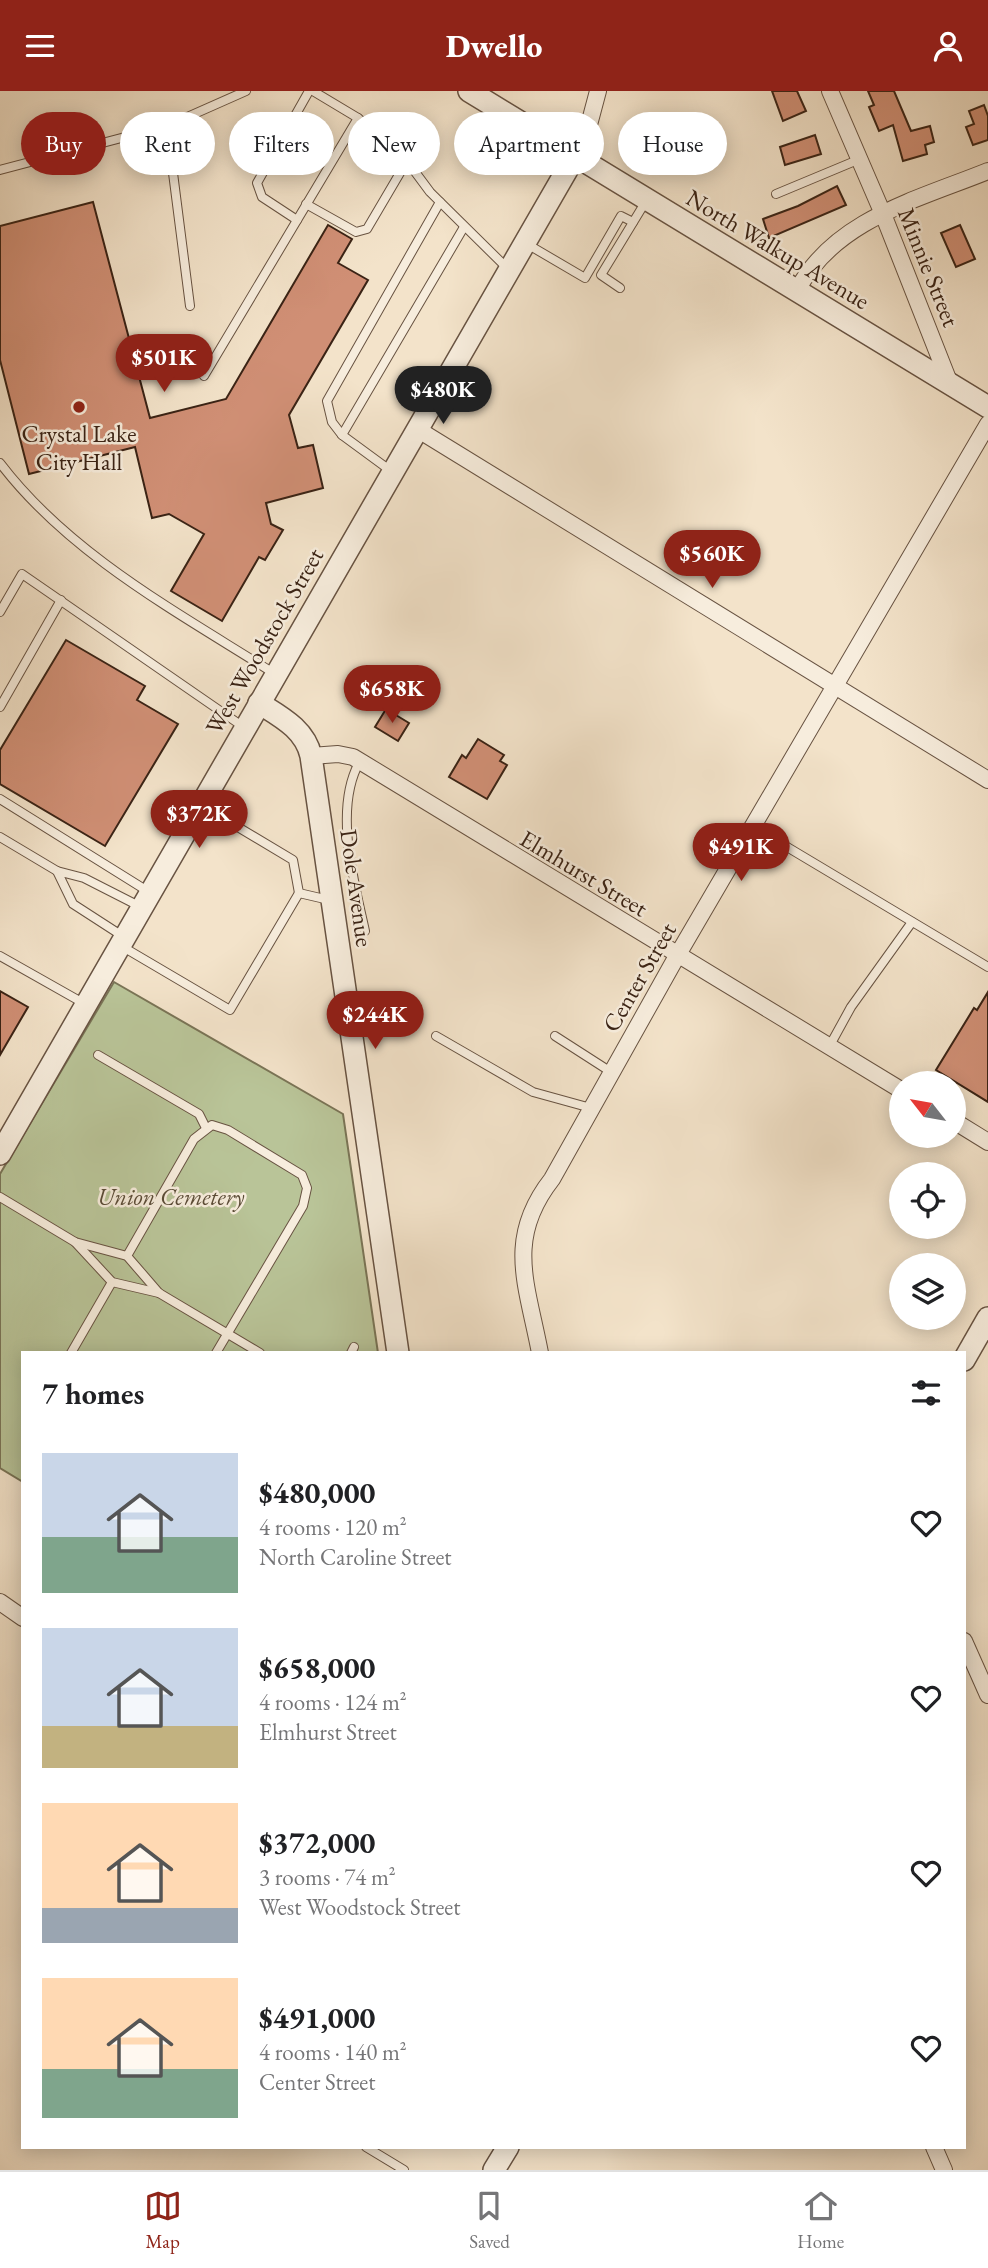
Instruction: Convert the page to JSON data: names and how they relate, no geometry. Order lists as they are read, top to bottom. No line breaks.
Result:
{"streets":{"street":["North Walkup Avenue","Minnie Street","West Woodstock Street","Elmhurst Street","Dole Avenue","Center Street"]},"crossings":[["North Walkup Avenue","Minnie Street"],["West Woodstock Street","Dole Avenue"],["Elmhurst Street","Dole Avenue"],["Elmhurst Street","Center Street"]],"parks":["Union Cemetery"],"places":["Crystal Lake City Hall"],"north":"top left","page":{"header":"Dwello","chip":["Buy","Rent","Filters","New","Apartment","House"],"price":["$501K","$480K","$560K","$658K","$372K","$491K","$244K"],"heading":"7 homes","list":[{"name":"$480,000","note":"4 rooms · 120 m² · North Caroline Street"},{"name":"$658,000","note":"4 rooms · 124 m² · Elmhurst Street"},{"name":"$372,000","note":"3 rooms · 74 m² · West Woodstock Street"},{"name":"$491,000","note":"4 rooms · 140 m² · Center Street"}],"tabs":["Map","Saved","Home"]}}
